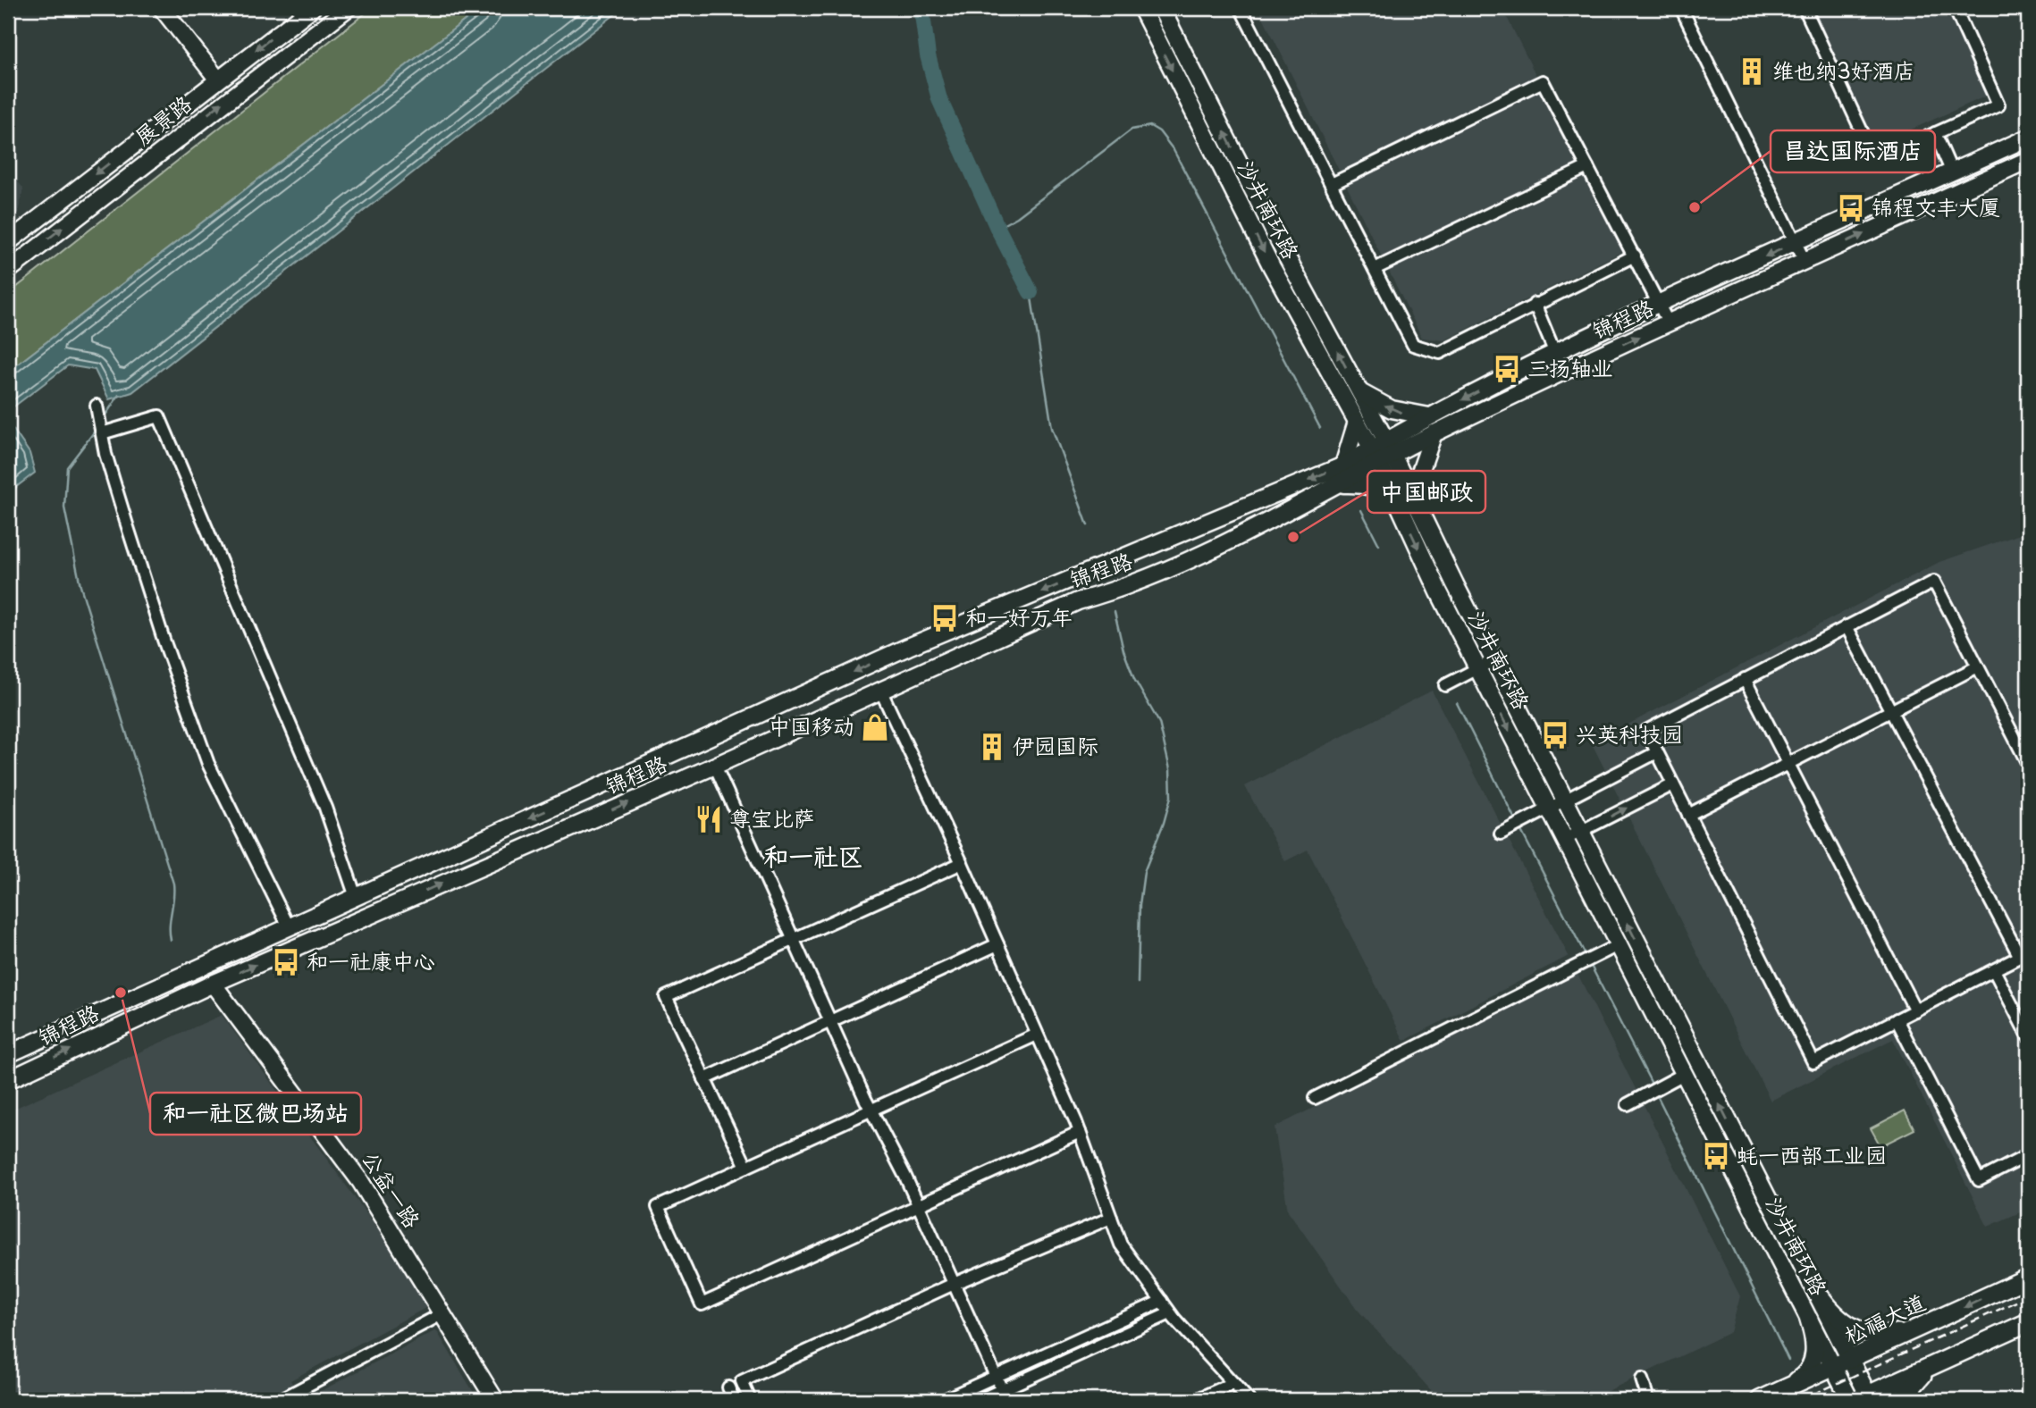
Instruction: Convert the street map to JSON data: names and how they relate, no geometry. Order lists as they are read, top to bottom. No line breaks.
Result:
{"streets":{"main road":["展景路","沙井南环路","锦程路","公益一路","松福大道"]},"crossings":[["沙井南环路","锦程路"],["沙井南环路","松福大道"],["锦程路","公益一路"]],"districts":["和一社区"],"places":{"building":["维也纳3好酒店","伊园国际"],"other":["昌达国际酒店","中国邮政","和一社区微巴场站"],"bus stop":["锦程文丰大厦","三扬轴业","和一好万年","兴英科技园","和一社康中心","蚝一西部工业园"],"shop":["中国移动"],"restaurant":["尊宝比萨"]}}
